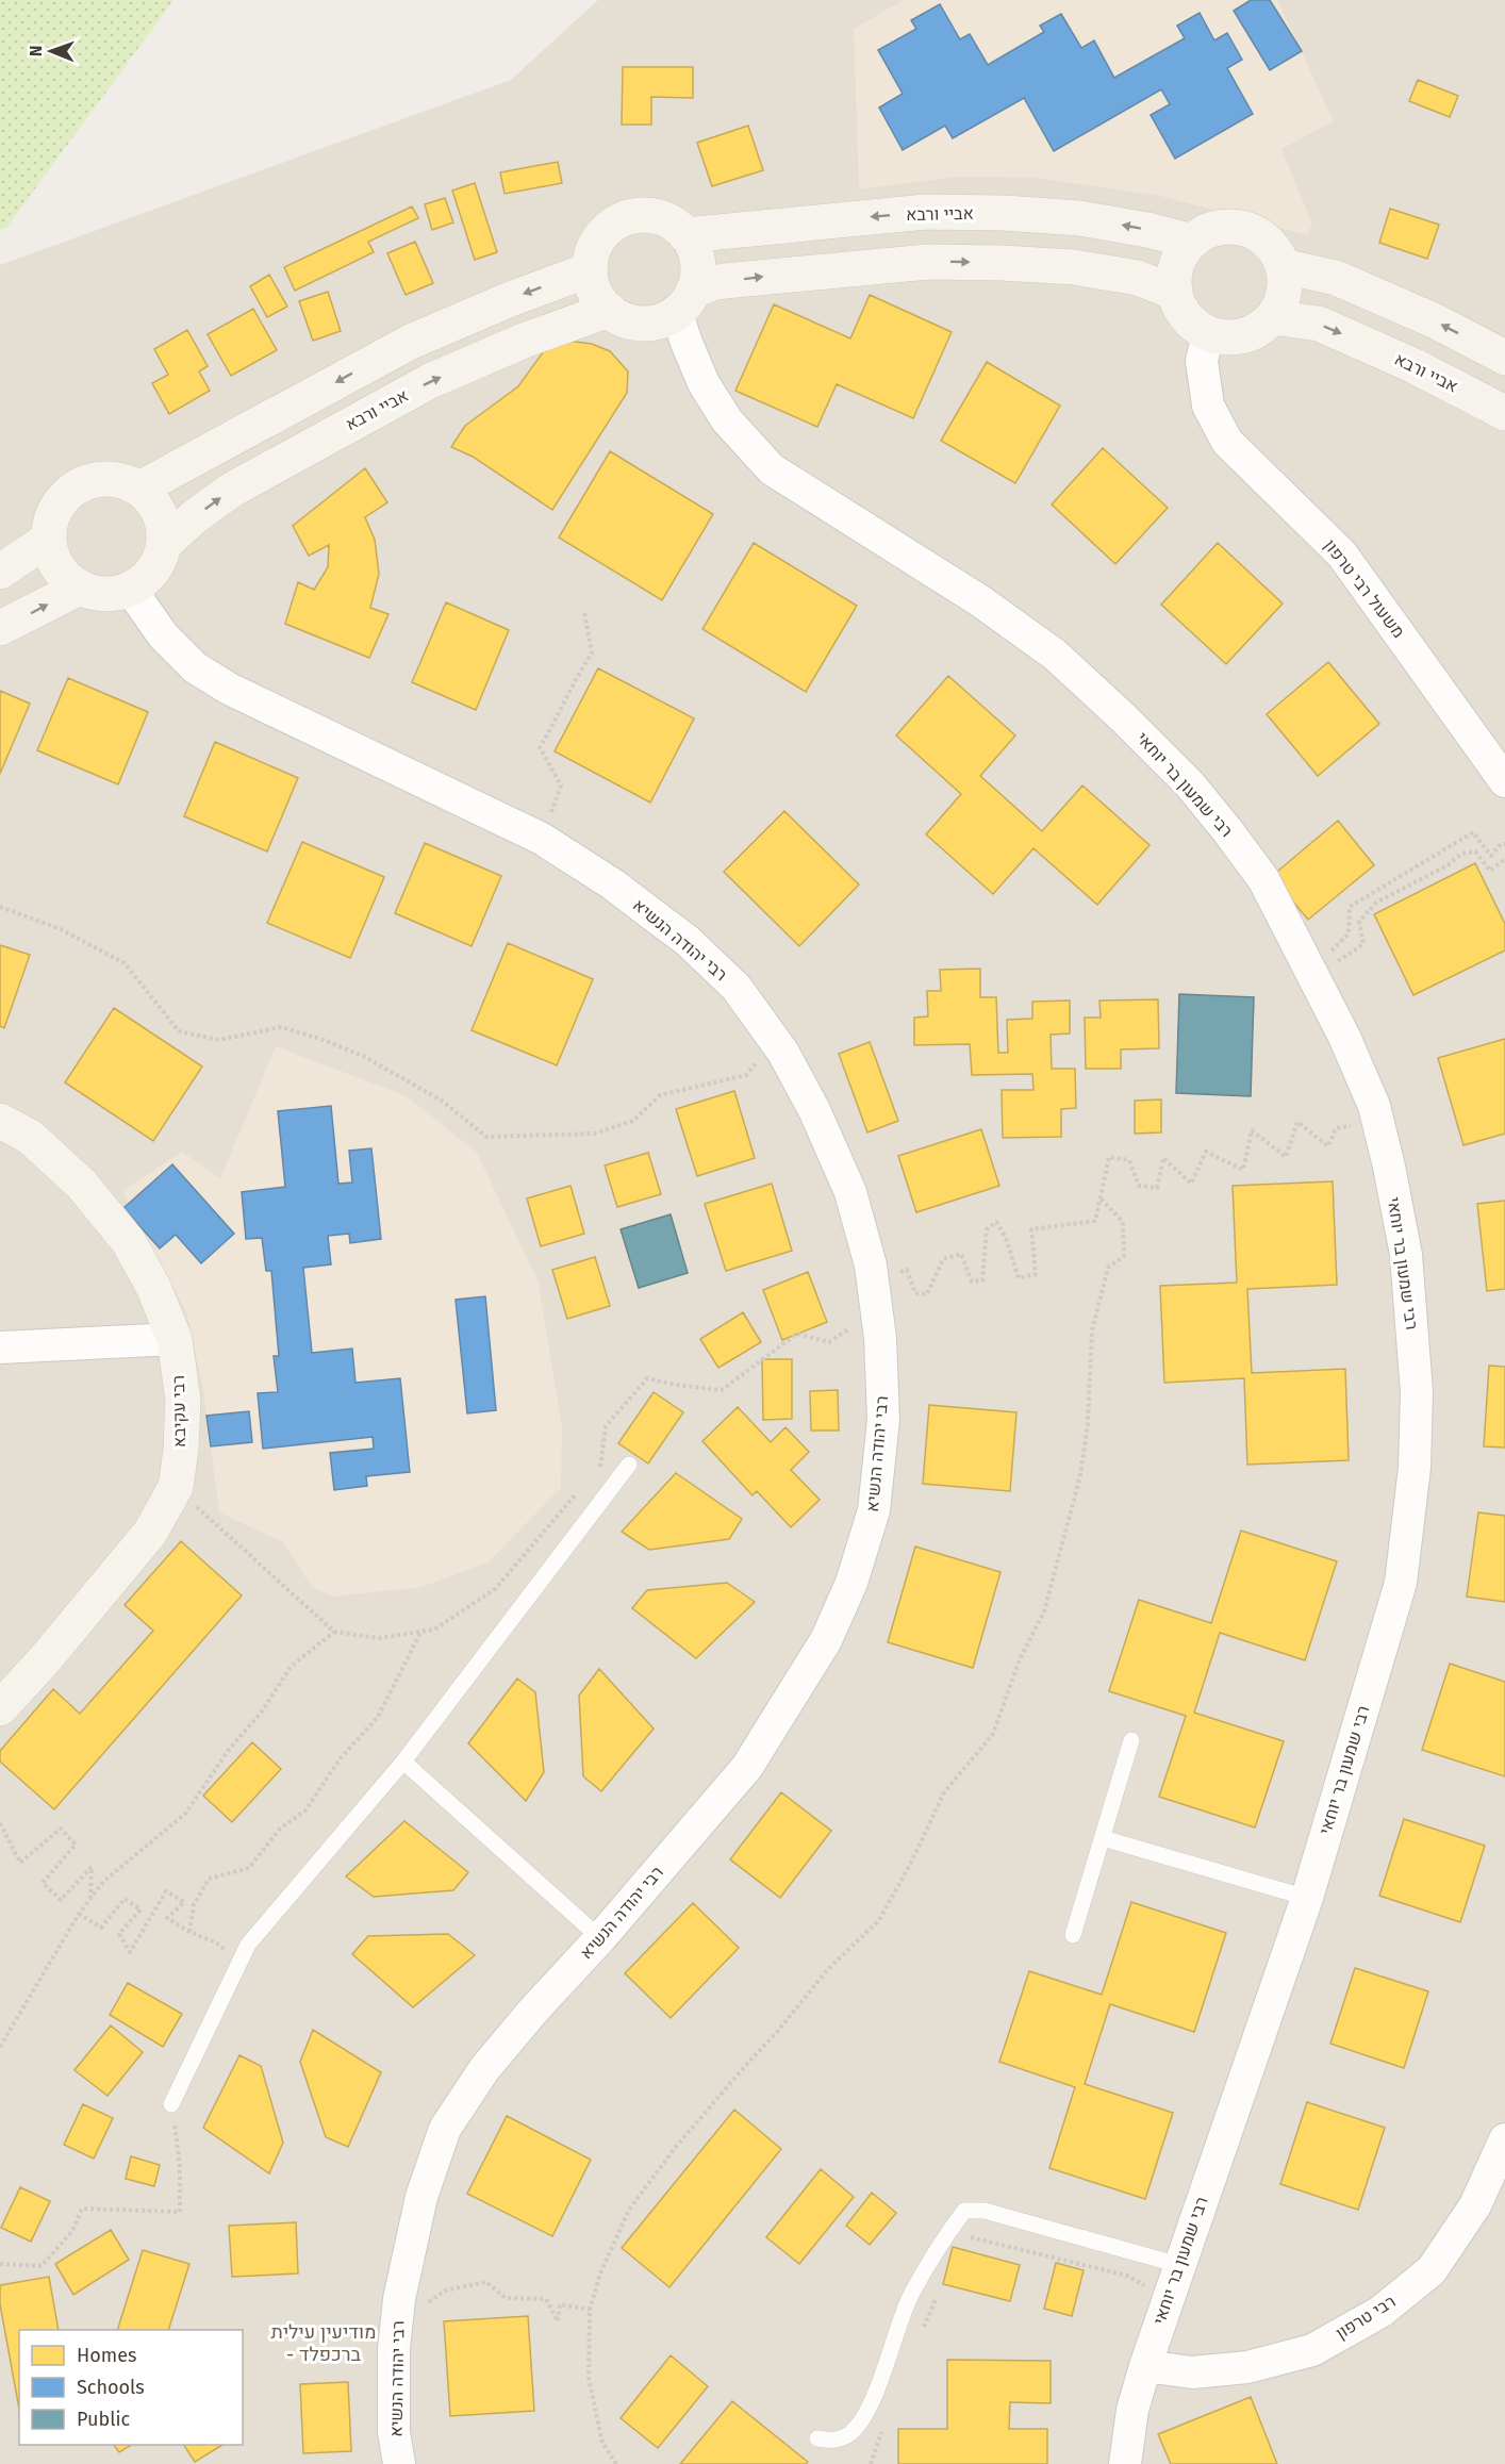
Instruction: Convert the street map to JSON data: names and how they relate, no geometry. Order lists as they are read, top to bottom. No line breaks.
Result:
{"streets":{"street":["אביי ורבא","משעול רבי טרפון","רבי שמעון בר יוחאי","רבי יהודה הנשיא","רבי עקיבא","רבי טרפון"]},"crossings":[["אביי ורבא","משעול רבי טרפון"],["אביי ורבא","רבי שמעון בר יוחאי"],["אביי ורבא","רבי יהודה הנשיא"],["רבי שמעון בר יוחאי","רבי טרפון"]],"districts":["מודיעין עילית - ברכפלד"],"legend":["Homes","Schools","Public"],"north":"left"}
